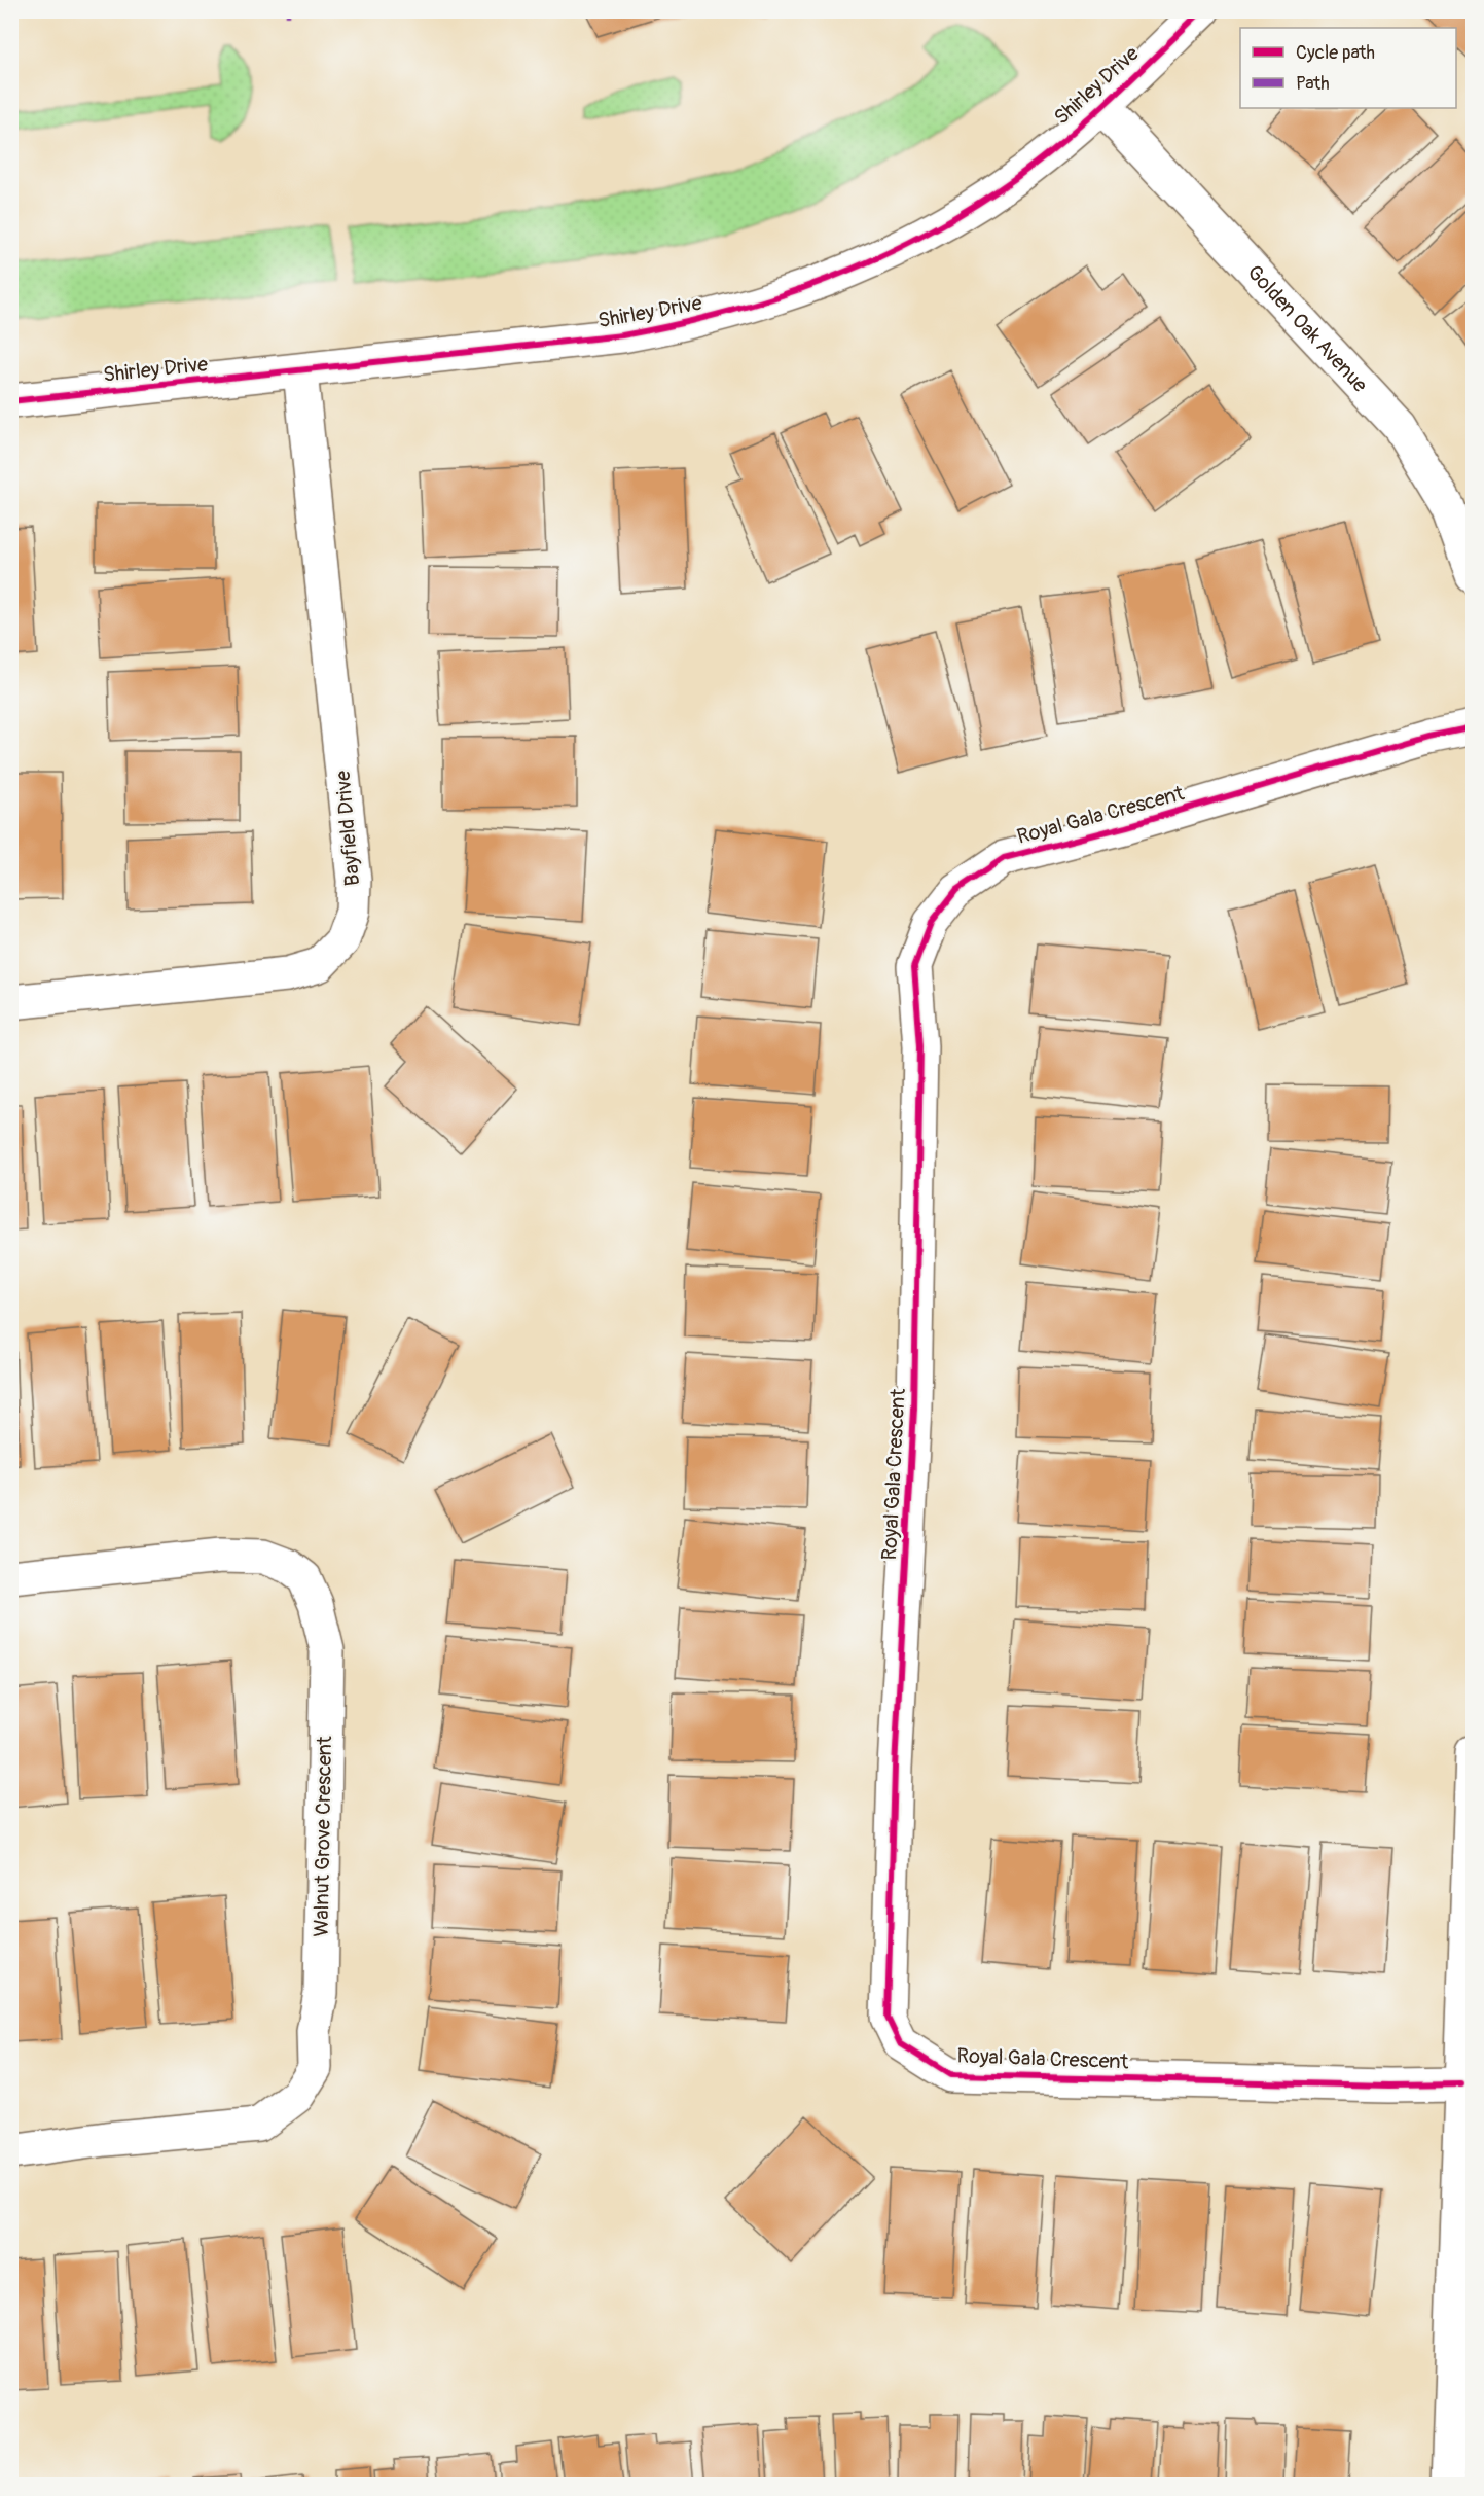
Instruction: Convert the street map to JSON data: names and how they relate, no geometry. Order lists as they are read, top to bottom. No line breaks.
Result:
{"streets":{"street":["Shirley Drive","Golden Oak Avenue","Royal Gala Crescent","Bayfield Drive","Walnut Grove Crescent"]},"crossings":[["Shirley Drive","Golden Oak Avenue"],["Shirley Drive","Bayfield Drive"]],"legend":["Cycle path","Path"]}
